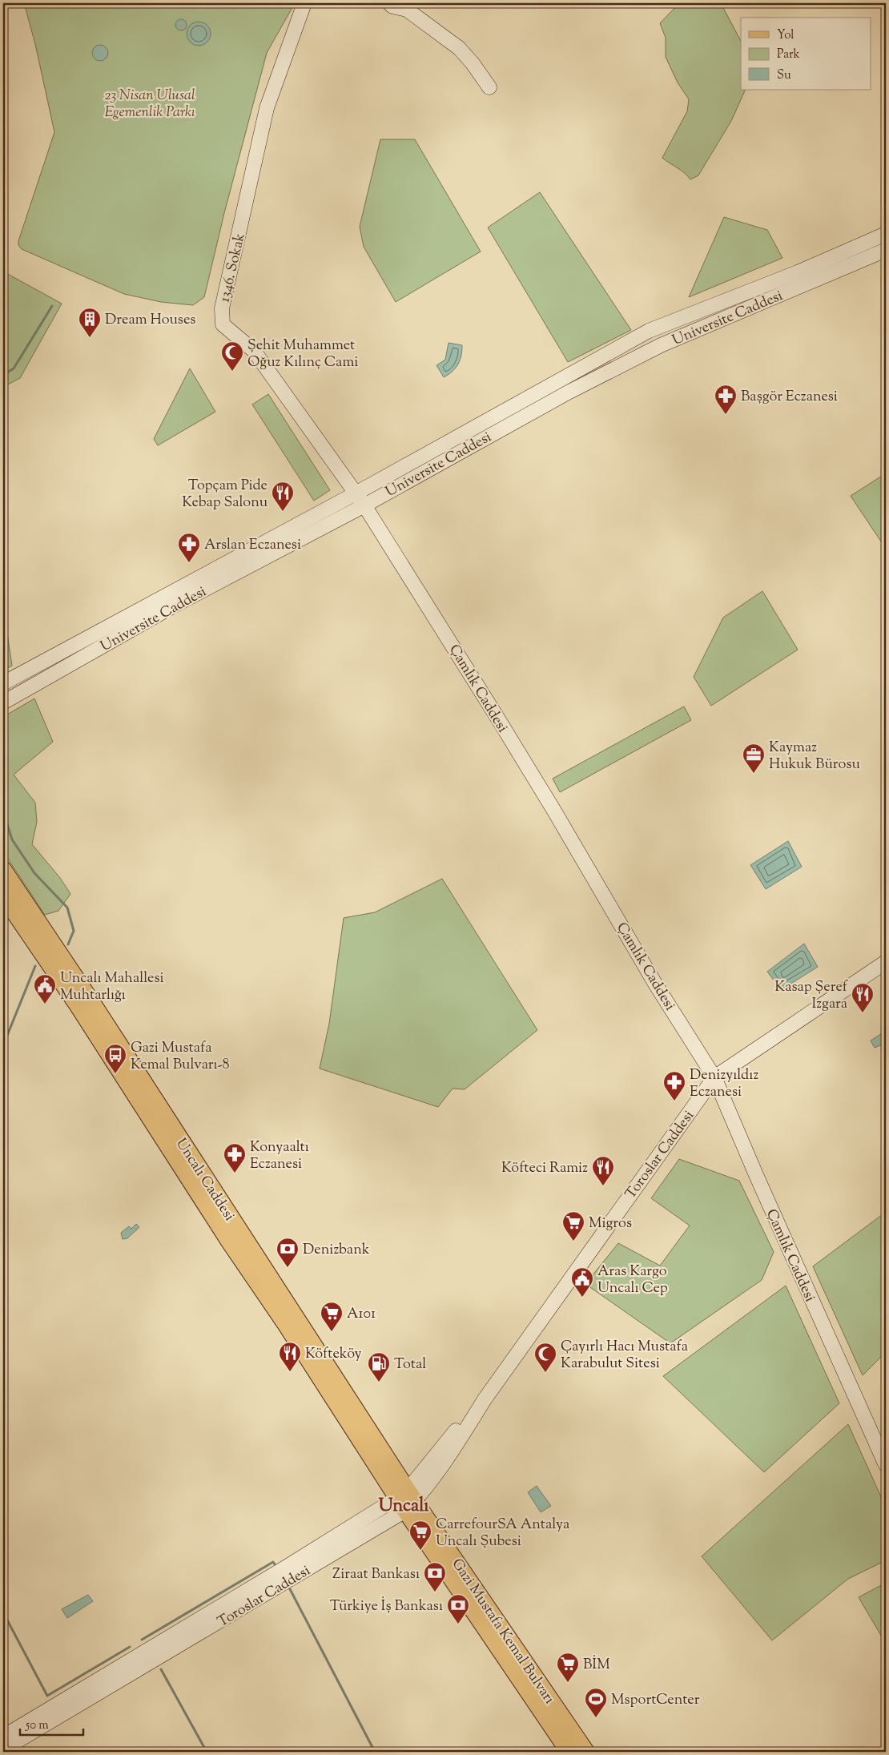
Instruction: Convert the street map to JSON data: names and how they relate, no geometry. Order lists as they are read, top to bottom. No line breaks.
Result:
{"streets":{"main road":["Uncalı Caddesi","Gazi Mustafa Kemal Bulvarı"],"street":["1346. Sokak","Universite Caddesi","Çamlık Caddesi","Toroslar Caddesi"]},"crossings":[["1346. Sokak","Universite Caddesi"],["1346. Sokak","Çamlık Caddesi"],["Universite Caddesi","Çamlık Caddesi"],["Çamlık Caddesi","Toroslar Caddesi"],["Toroslar Caddesi","Uncalı Caddesi"],["Toroslar Caddesi","Gazi Mustafa Kemal Bulvarı"],["Uncalı Caddesi","Gazi Mustafa Kemal Bulvarı"]],"districts":["Uncalı"],"parks":["23 Nisan Ulusal Egemenlik Parkı"],"places":{"building":["Dream Houses"],"mosque":["Şehit Muhammet Oğuz Kılınç Cami","Çayırlı Hacı Mustafa Karabulut Sitesi"],"pharmacy":["Başgör Eczanesi","Arslan Eczanesi","Denizyıldız Eczanesi","Konyaaltı Eczanesi"],"restaurant":["Topçam Pide Kebap Salonu","Kasap Şeref Izgara","Köfteci Ramiz","Köfteköy"],"office":["Kaymaz Hukuk Bürosu"],"public building":["Uncalı Mahallesi Muhtarlığı","Aras Kargo Uncalı Cep"],"bus stop":["Gazi Mustafa Kemal Bulvarı-8"],"supermarket":["Migros","A101","CarrefourSA Antalya Uncalı Şubesi","BİM"],"bank":["Denizbank","Ziraat Bankası","Türkiye İş Bankası"],"fuel station":["Total"],"sports":["MsportCenter"]},"legend":["Yol","Park","Su"],"scale_bar":"50 m"}
